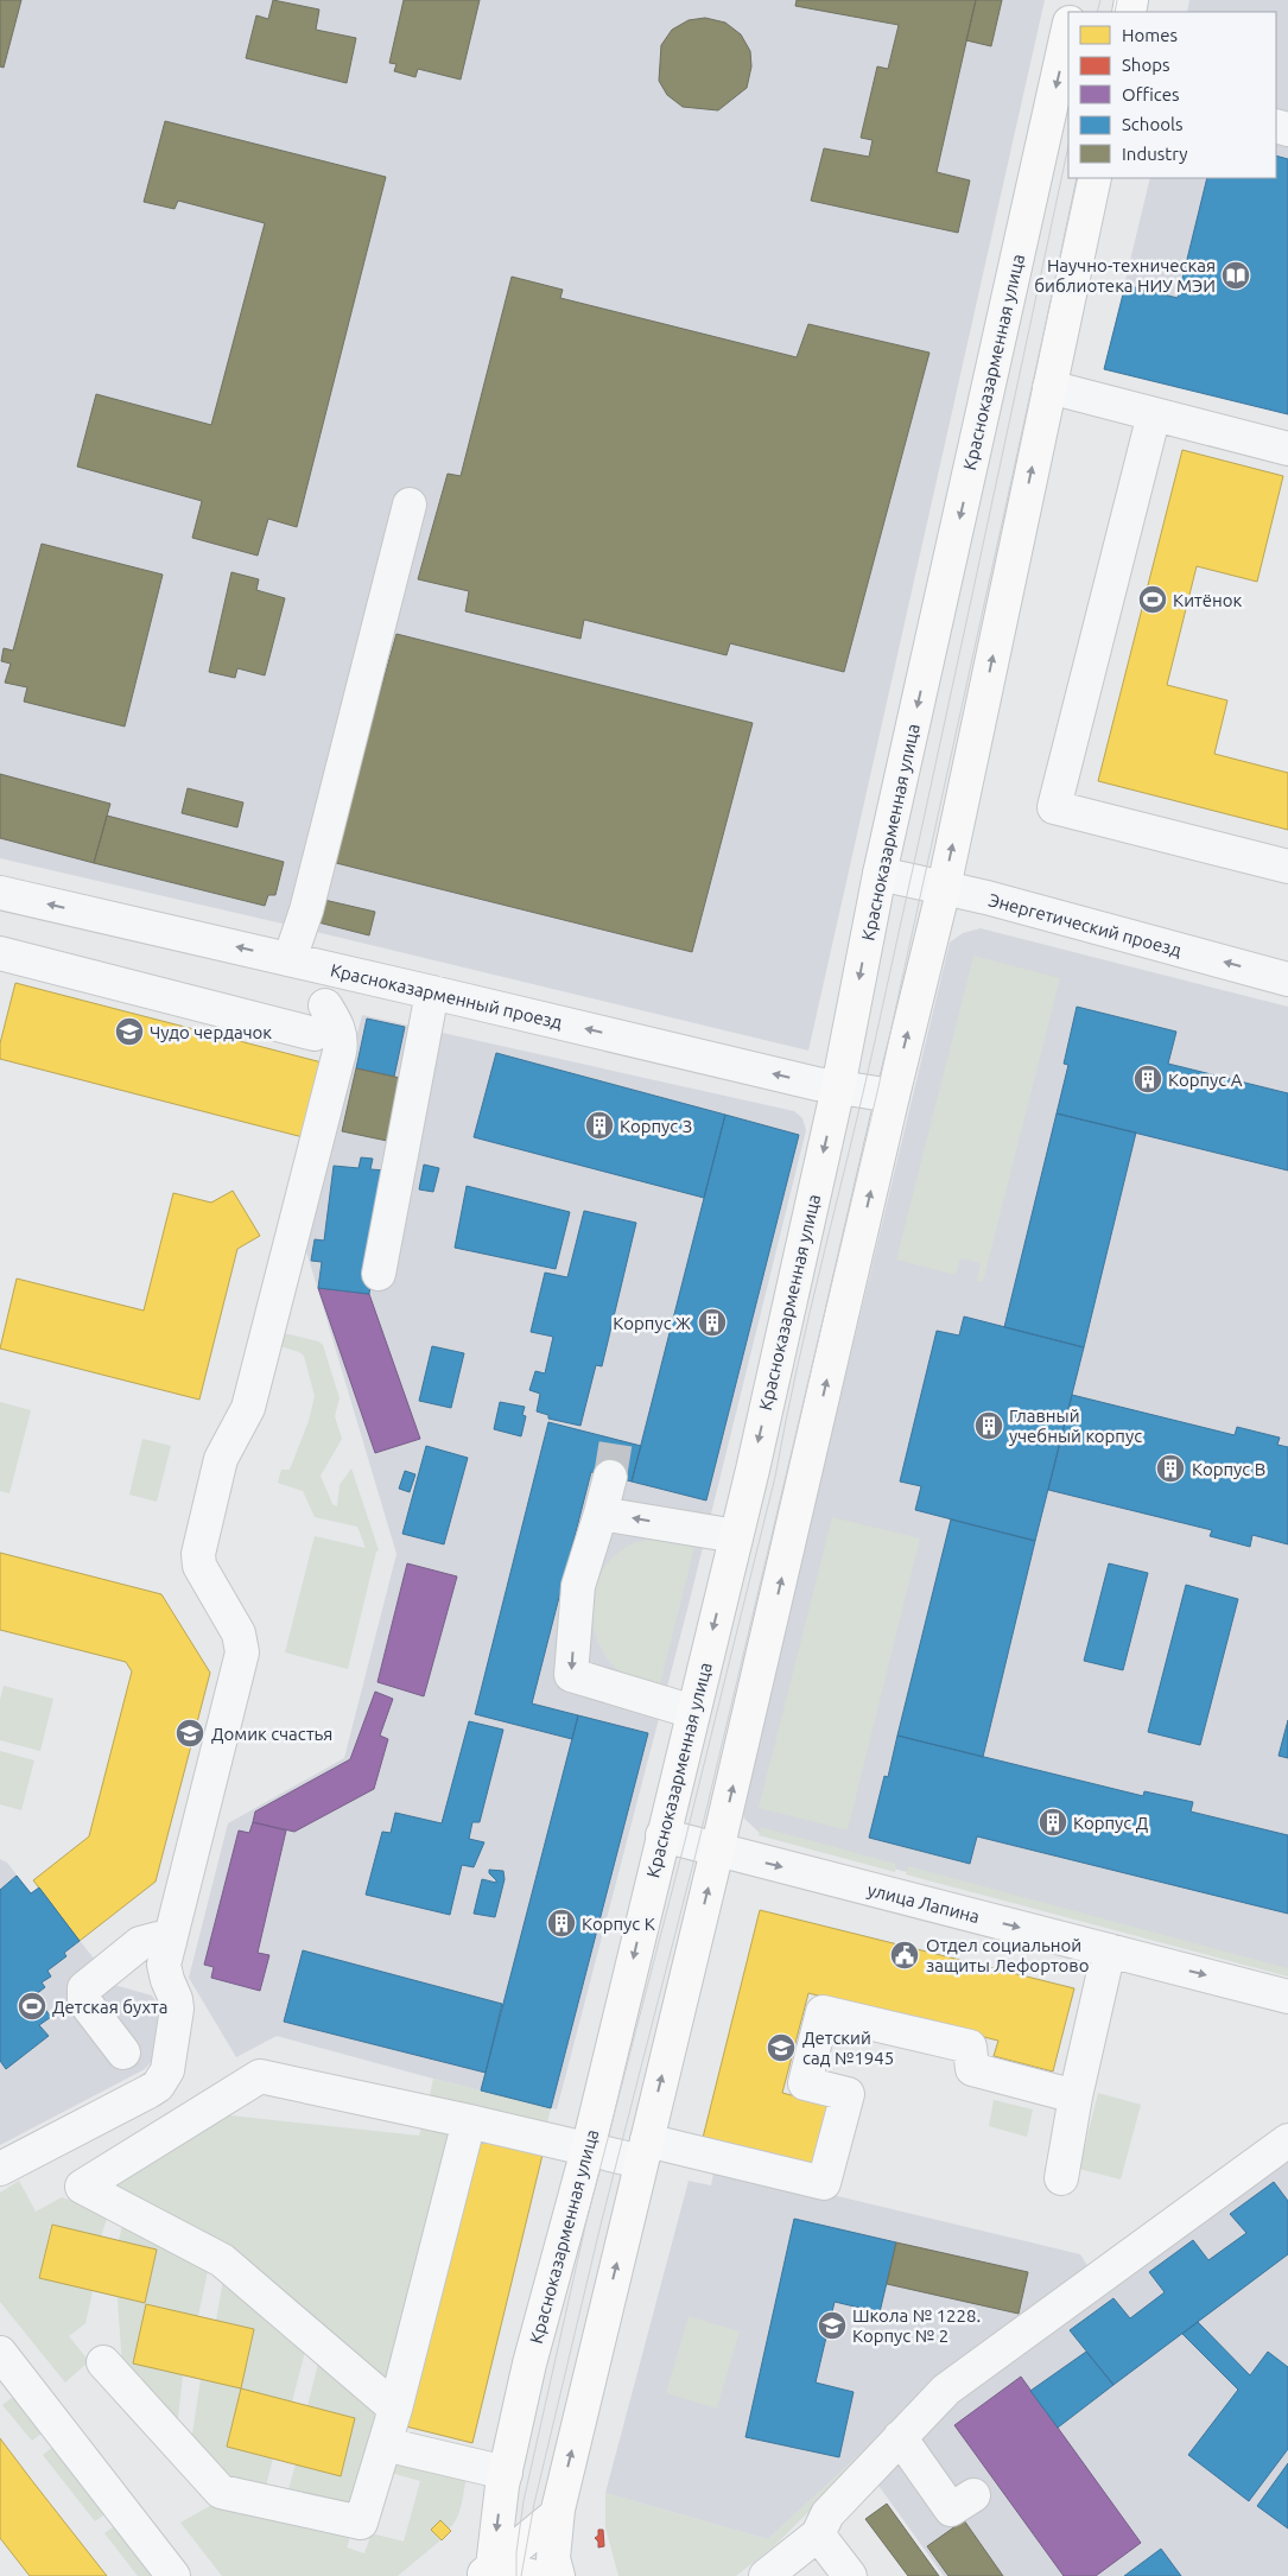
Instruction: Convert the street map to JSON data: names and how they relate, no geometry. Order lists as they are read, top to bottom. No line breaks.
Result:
{"streets":{"main road":["Красноказарменная улица"],"street":["Энергетический проезд","Красноказарменный проезд","улица Лапина"]},"crossings":[["Красноказарменная улица","Энергетический проезд"],["Красноказарменная улица","Красноказарменный проезд"],["Красноказарменная улица","улица Лапина"]],"one_way":["Энергетический проезд","улица Лапина"],"places":{"library":["Научно-техническая библиотека НИУ МЭИ"],"sports":["Китёнок","Детская бухта"],"school or university":["Чудо чердачок","Домик счастья","Детский сад №1945","Школа № 1228. Корпус № 2"],"building":["Корпус А","Корпус З","Корпус Ж","Главный учебный корпус","Корпус В","Корпус Д","Корпус К"],"public building":["Отдел социальной защиты Лефортово"]},"legend":["Homes","Shops","Offices","Schools","Industry"]}
